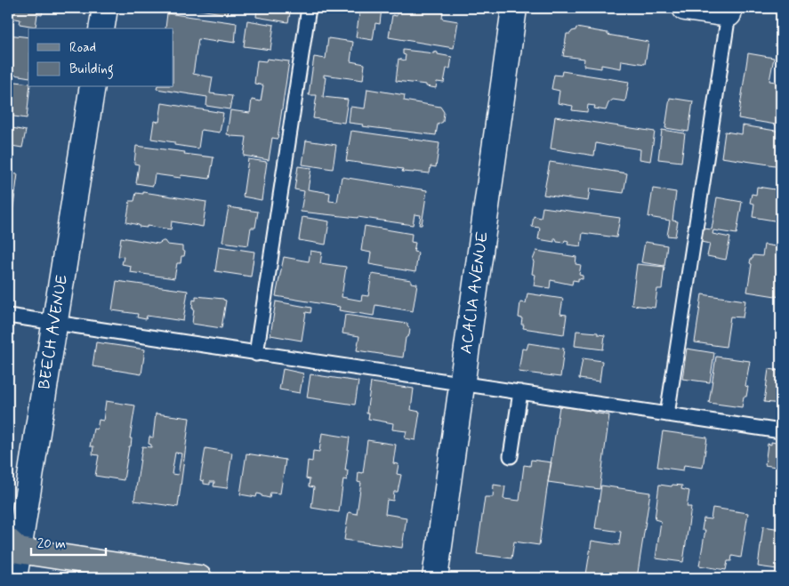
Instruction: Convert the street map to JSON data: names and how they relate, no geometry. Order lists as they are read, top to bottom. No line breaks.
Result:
{"streets":{"street":["ACACIA AVENUE","BEECH AVENUE"]},"legend":["Road","Building"],"scale_bar":"20 m"}
